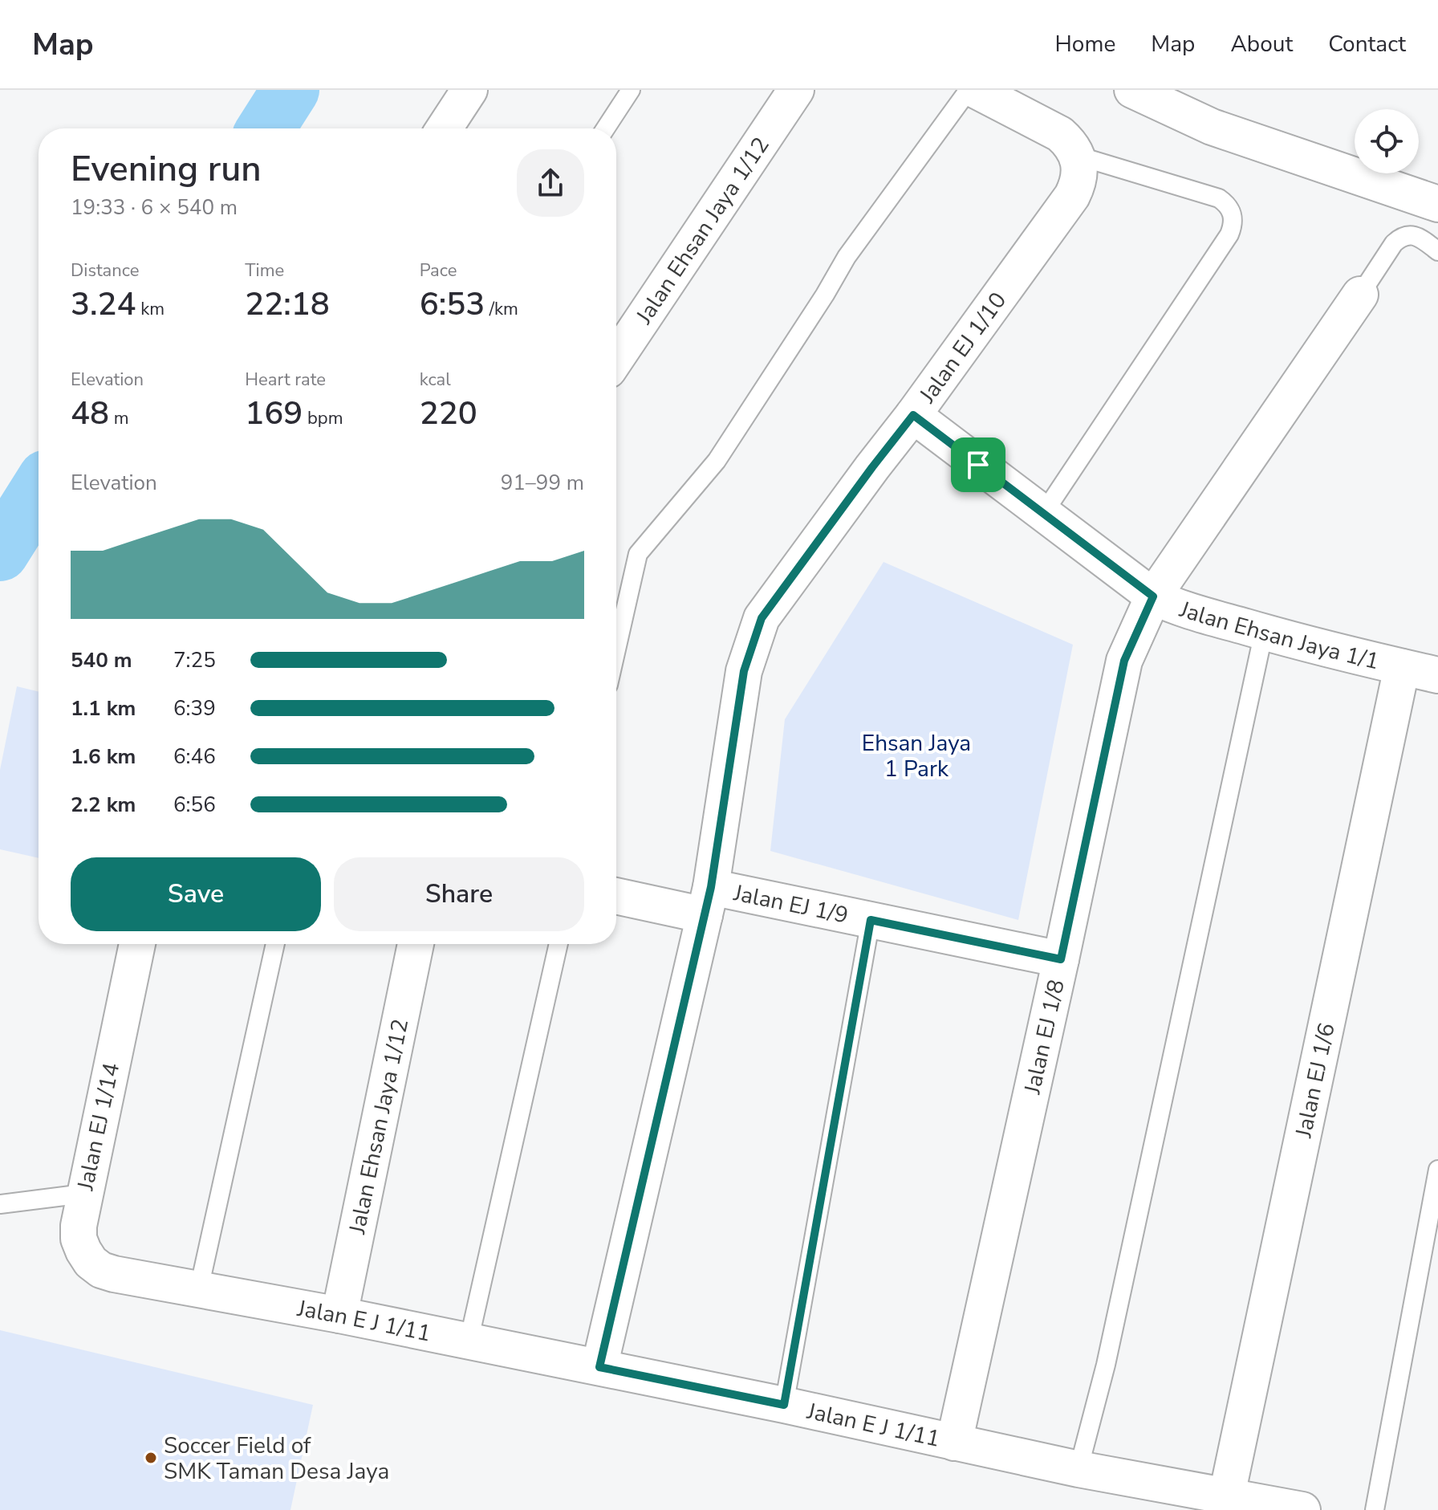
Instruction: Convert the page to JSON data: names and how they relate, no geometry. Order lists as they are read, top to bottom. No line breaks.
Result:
{"streets":{"street":["Jalan Ehsan Jaya 1/12","Jalan EJ 1/10","Jalan Ehsan Jaya 1/1","Jalan EJ 1/9","Jalan EJ 1/8","Jalan EJ 1/6","Jalan EJ 1/14","Jalan E J 1/11"]},"crossings":[["Jalan Ehsan Jaya 1/12","Jalan E J 1/11"],["Jalan EJ 1/10","Jalan Ehsan Jaya 1/1"],["Jalan EJ 1/10","Jalan EJ 1/9"],["Jalan EJ 1/10","Jalan E J 1/11"],["Jalan Ehsan Jaya 1/1","Jalan EJ 1/8"],["Jalan Ehsan Jaya 1/1","Jalan EJ 1/6"],["Jalan EJ 1/9","Jalan EJ 1/8"],["Jalan EJ 1/8","Jalan E J 1/11"],["Jalan EJ 1/6","Jalan E J 1/11"],["Jalan EJ 1/14","Jalan E J 1/11"]],"parks":["Ehsan Jaya 1 Park"],"places":["Soccer Field of SMK Taman Desa Jaya"],"page":{"header":"Map","nav":["Home","Map","About","Contact"],"heading":["Evening run","19:33 · 6 × 540 m"],"stats":[["Distance","3.24 km"],["Time","22:18"],["Pace","6:53 /km"],["Elevation","48 m"],["Heart rate","169 bpm"],["kcal","220"]],"chart":["Elevation","91–99 m"],"list":[{"name":"540 m","note":"7:25"},{"name":"1.1 km","note":"6:39"},{"name":"1.6 km","note":"6:46"},{"name":"2.2 km","note":"6:56"}],"buttons":["Save","Share"]}}
